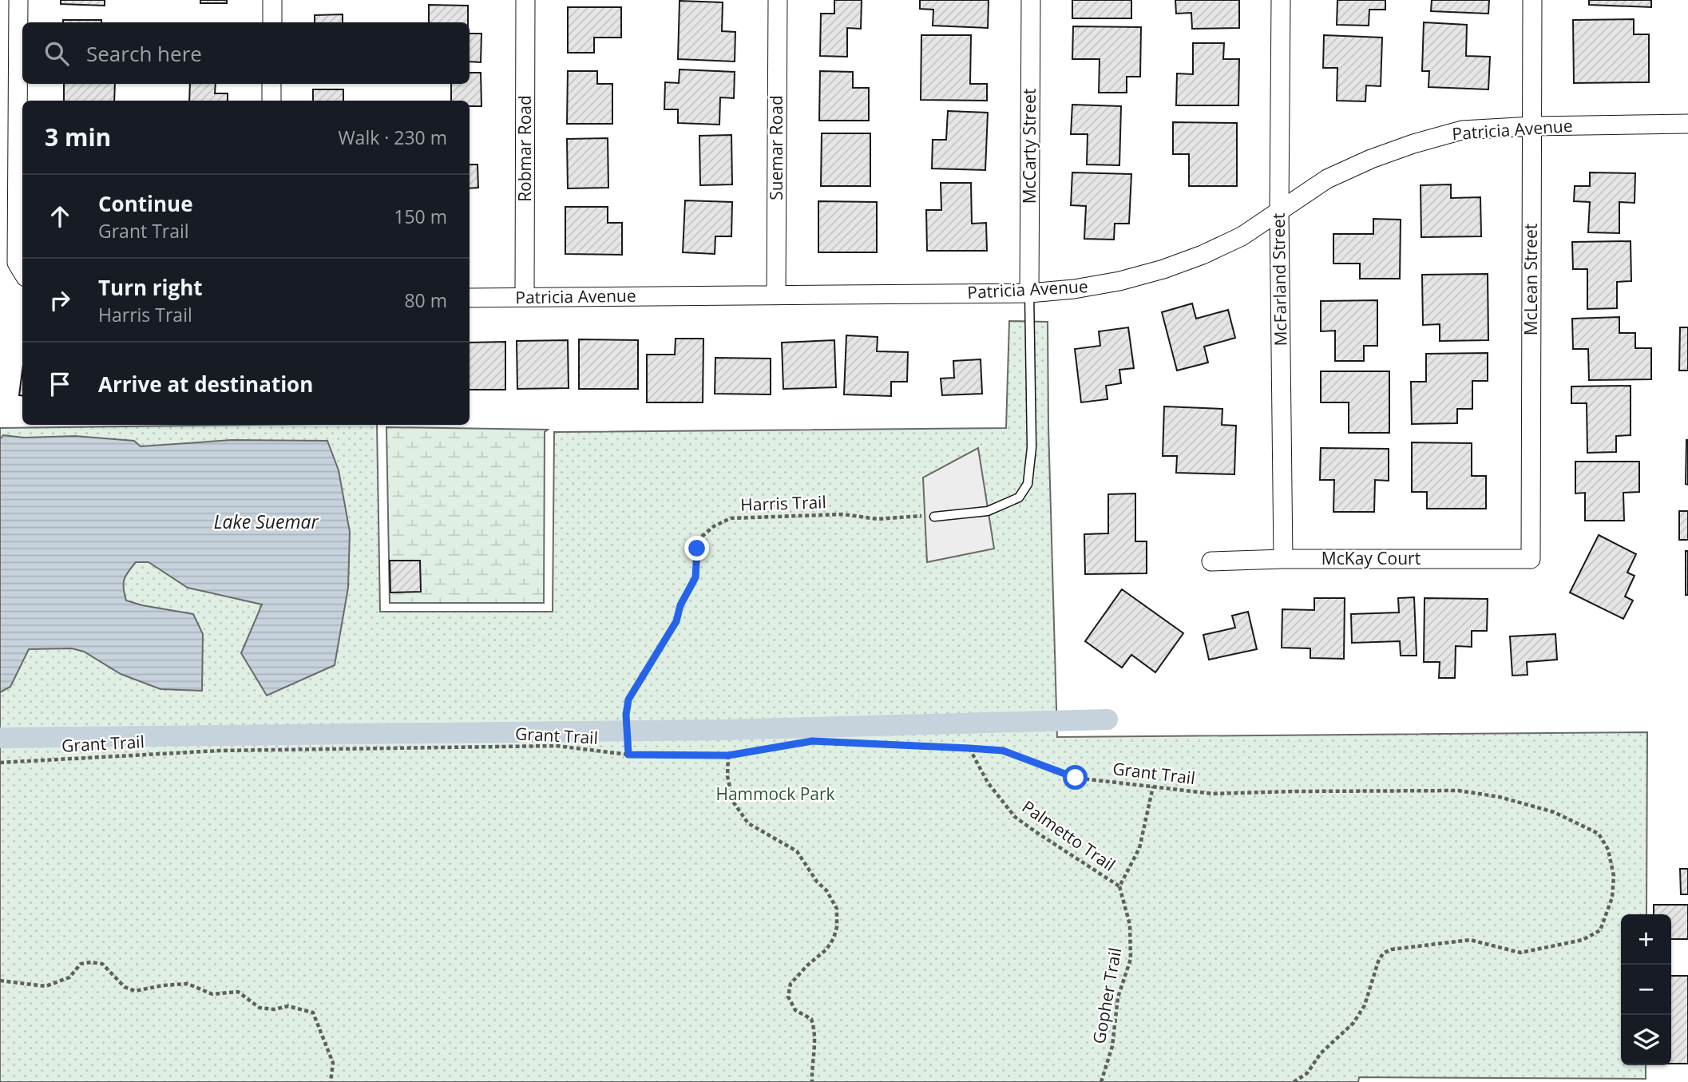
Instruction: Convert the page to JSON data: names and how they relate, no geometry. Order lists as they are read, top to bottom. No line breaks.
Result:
{"streets":{"street":["Patricia Avenue","McCarty Street","Suemar Road","Robmar Road","McFarland Street","McLean Street","McKay Court"],"path":["Harris Trail","Grant Trail","Palmetto Trail","Gopher Trail"]},"crossings":[["Patricia Avenue","McCarty Street"],["Patricia Avenue","Suemar Road"],["Patricia Avenue","Robmar Road"],["Patricia Avenue","McFarland Street"],["Patricia Avenue","McLean Street"],["McFarland Street","McKay Court"],["McLean Street","McKay Court"],["Harris Trail","Grant Trail"],["Grant Trail","Palmetto Trail"],["Palmetto Trail","Gopher Trail"]],"water":["Lake Suemar"],"parks":["Hammock Park"],"page":{"search":"Search here","heading":["3 min","Walk · 230 m"],"list":[["Continue","Grant Trail","150 m"],["Turn right","Harris Trail","80 m"],"Arrive at destination"],"map_buttons":["+","−"]}}
